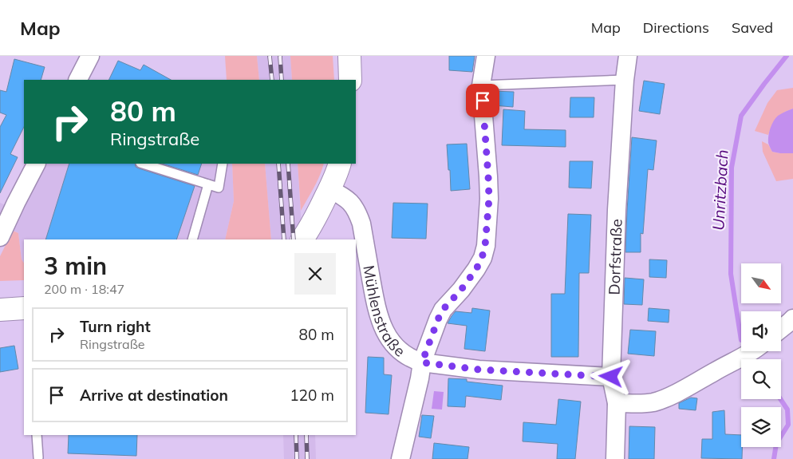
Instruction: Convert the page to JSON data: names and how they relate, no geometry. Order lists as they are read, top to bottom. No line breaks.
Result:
{"streets":{"street":["Dorfstraße","Mühlenstraße"]},"crossings":[["Dorfstraße","Mühlenstraße"]],"water":["Unritzbach"],"north":"bottom right","page":{"header":"Map","nav":["Map","Directions","Saved"],"turn":["80 m","Ringstraße"],"heading":["3 min","200 m · 18:47"],"list":[{"name":"Turn right","note":"Ringstraße","value":"80 m"},{"name":"Arrive at destination","value":"120 m"}]}}
